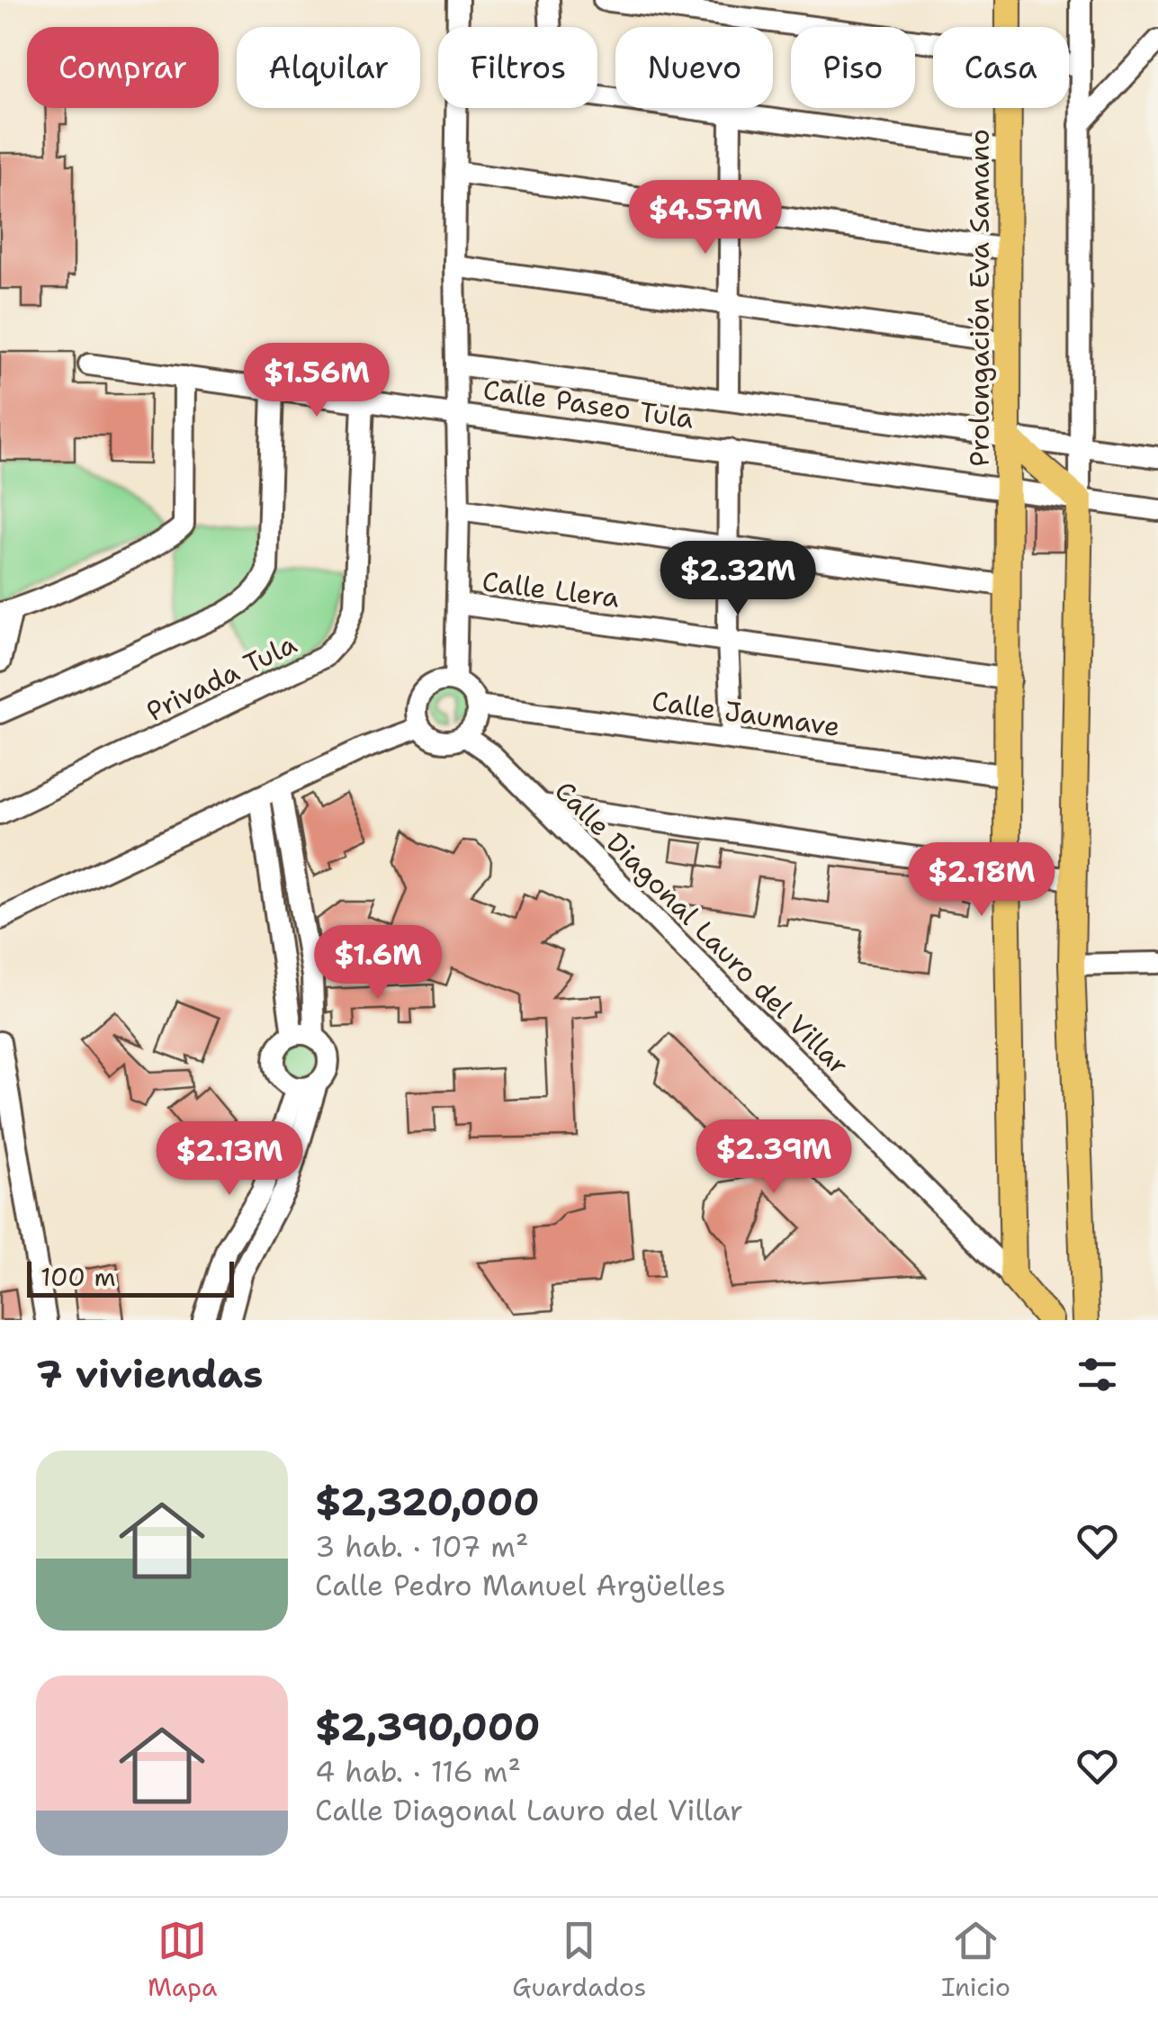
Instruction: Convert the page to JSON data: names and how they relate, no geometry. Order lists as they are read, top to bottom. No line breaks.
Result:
{"streets":{"main road":["Prolongación Eva Samano"],"street":["Calle Paseo Tula","Calle Llera","Privada Tula","Calle Jaumave","Calle Diagonal Lauro del Villar"]},"crossings":[["Prolongación Eva Samano","Calle Paseo Tula"],["Prolongación Eva Samano","Calle Llera"],["Prolongación Eva Samano","Calle Jaumave"],["Prolongación Eva Samano","Calle Diagonal Lauro del Villar"],["Calle Paseo Tula","Privada Tula"],["Calle Jaumave","Calle Diagonal Lauro del Villar"]],"scale_bar":"100 m","page":{"chip":["Comprar","Alquilar","Filtros","Nuevo","Piso","Casa"],"price":["$4.57M","$1.56M","$2.32M","$2.18M","$1.6M","$2.39M","$2.13M"],"scale":"100 m","heading":"7 viviendas","list":[{"name":"$2,320,000","note":"3 hab. · 107 m² · Calle Pedro Manuel Argüelles"},{"name":"$2,390,000","note":"4 hab. · 116 m² · Calle Diagonal Lauro del Villar"}],"tabs":["Mapa","Guardados","Inicio"]}}
